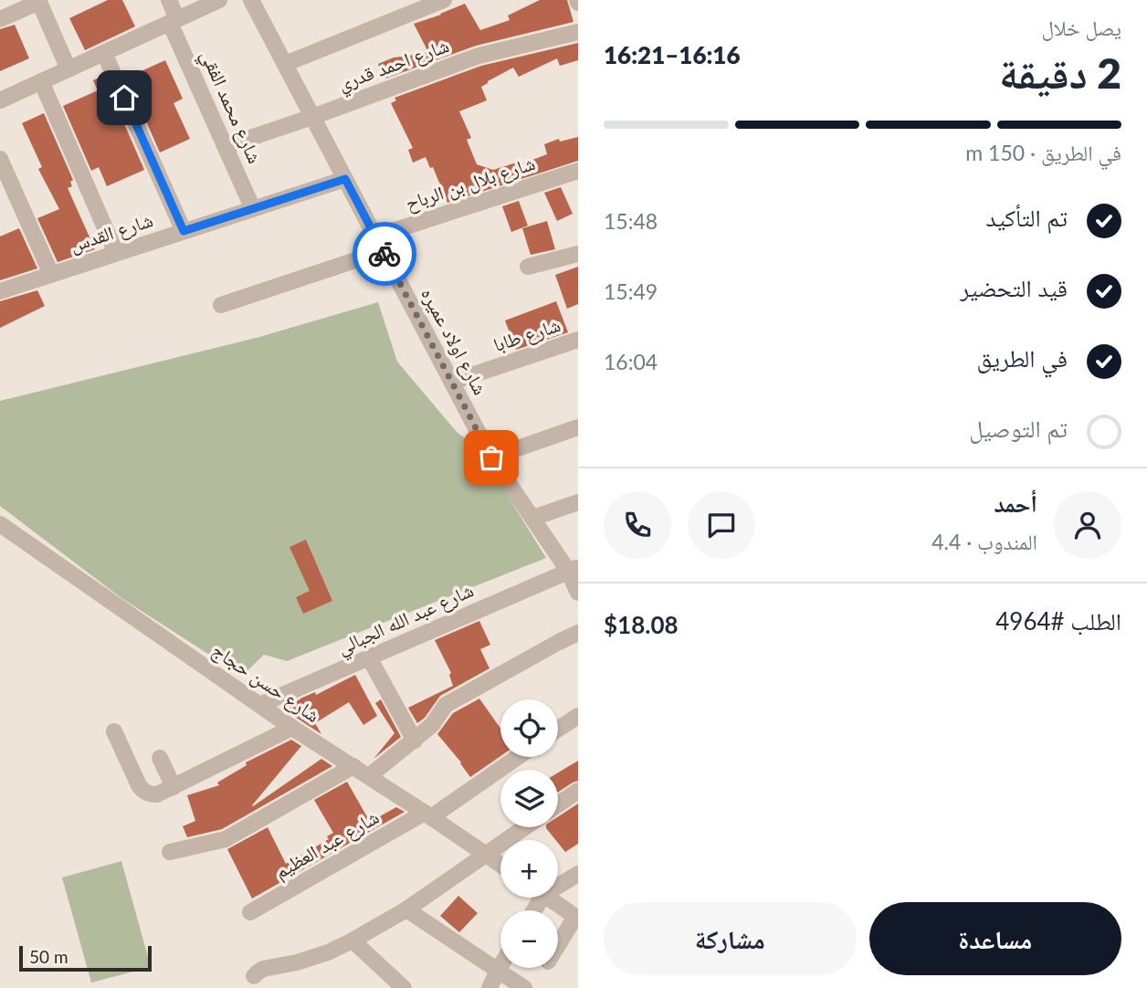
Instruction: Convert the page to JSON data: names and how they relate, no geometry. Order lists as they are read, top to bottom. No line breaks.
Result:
{"streets":{"street":["شارع احمد قدري","شارع محمد الفقي","شارع بلال بن الرباح","شارع القدس","شارع طابا","شارع اولاد عميره","شارع عبد الله الجبالي","شارع حسن حجاج","شارع عبد العظيم"]},"crossings":[["شارع احمد قدري","شارع محمد الفقي"],["شارع احمد قدري","شارع اولاد عميره"],["شارع محمد الفقي","شارع القدس"],["شارع بلال بن الرباح","شارع اولاد عميره"],["شارع القدس","شارع اولاد عميره"],["شارع طابا","شارع اولاد عميره"],["شارع اولاد عميره","شارع عبد الله الجبالي"],["شارع عبد الله الجبالي","شارع حسن حجاج"],["شارع حسن حجاج","شارع عبد العظيم"]],"scale_bar":"50 m","page":{"heading":["2 دقيقة","يصل خلال","16:16–16:21"],"panel":["أحمد","المندوب · 4.4","الطلب #4964","$18.08"],"bar":"في الطريق · 150 m","list":[["تم التأكيد","15:48"],["قيد التحضير","15:49"],["في الطريق","16:04"],"تم التوصيل"],"map_buttons":["+","−"],"buttons":["مساعدة","مشاركة"],"scale":"50 m"}}
